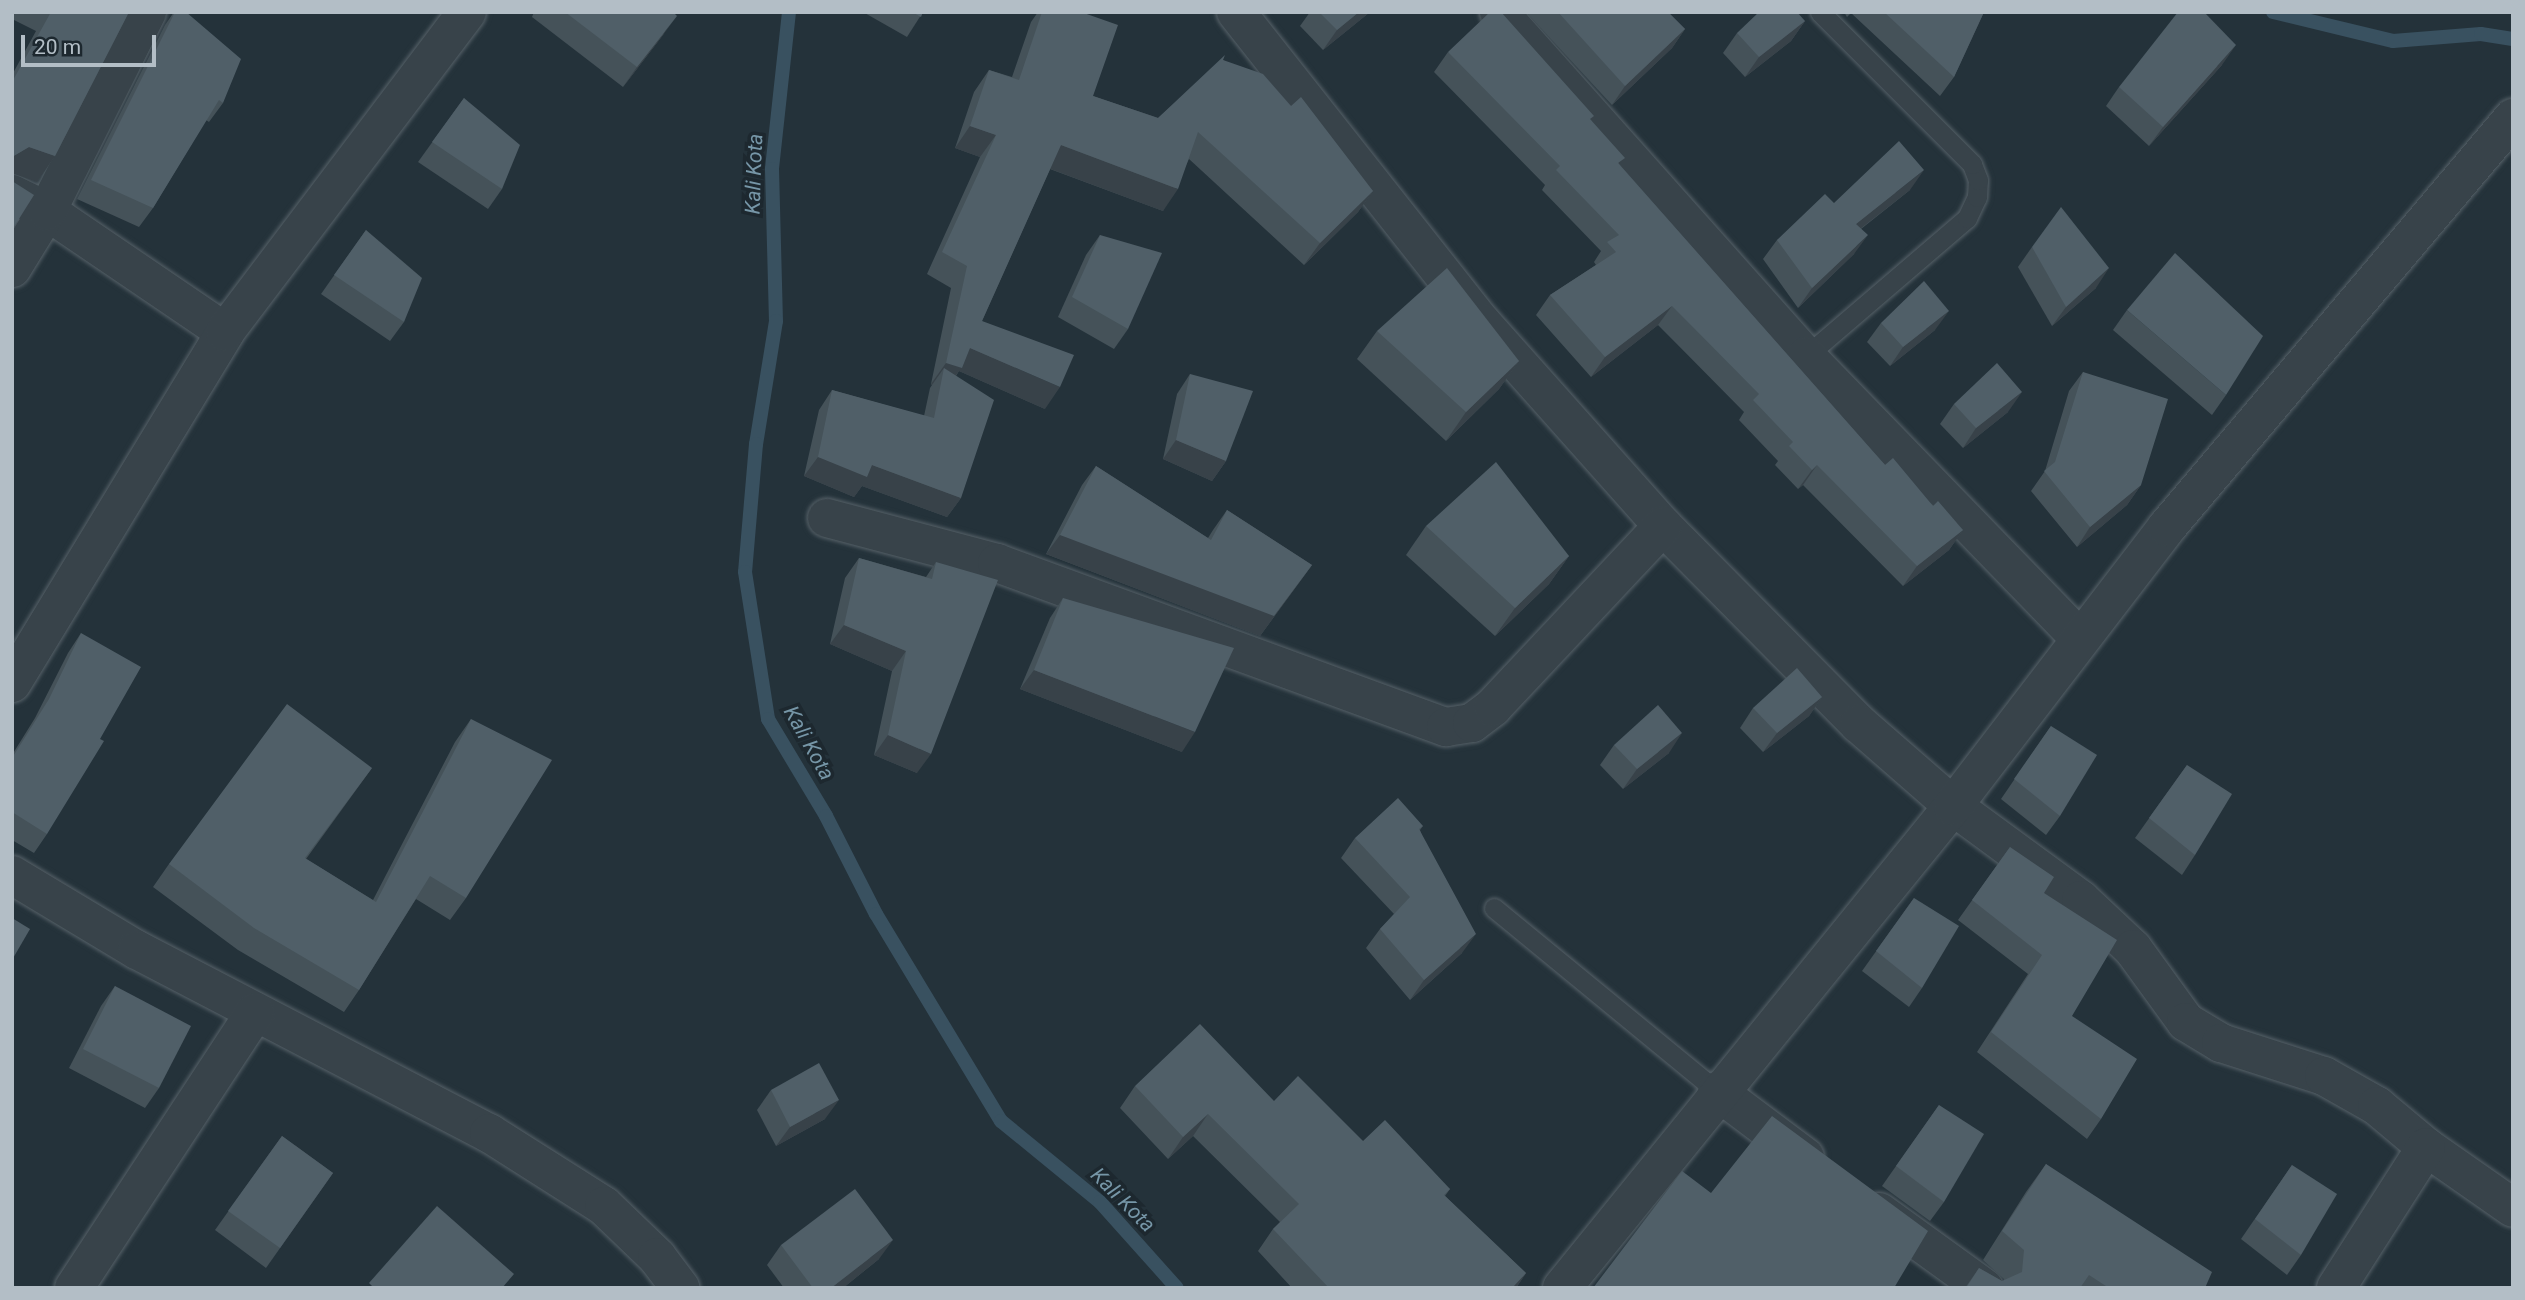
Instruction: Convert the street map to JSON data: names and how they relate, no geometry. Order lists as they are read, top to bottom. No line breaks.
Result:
{"water":["Kali Kota"],"scale_bar":"20 m"}
